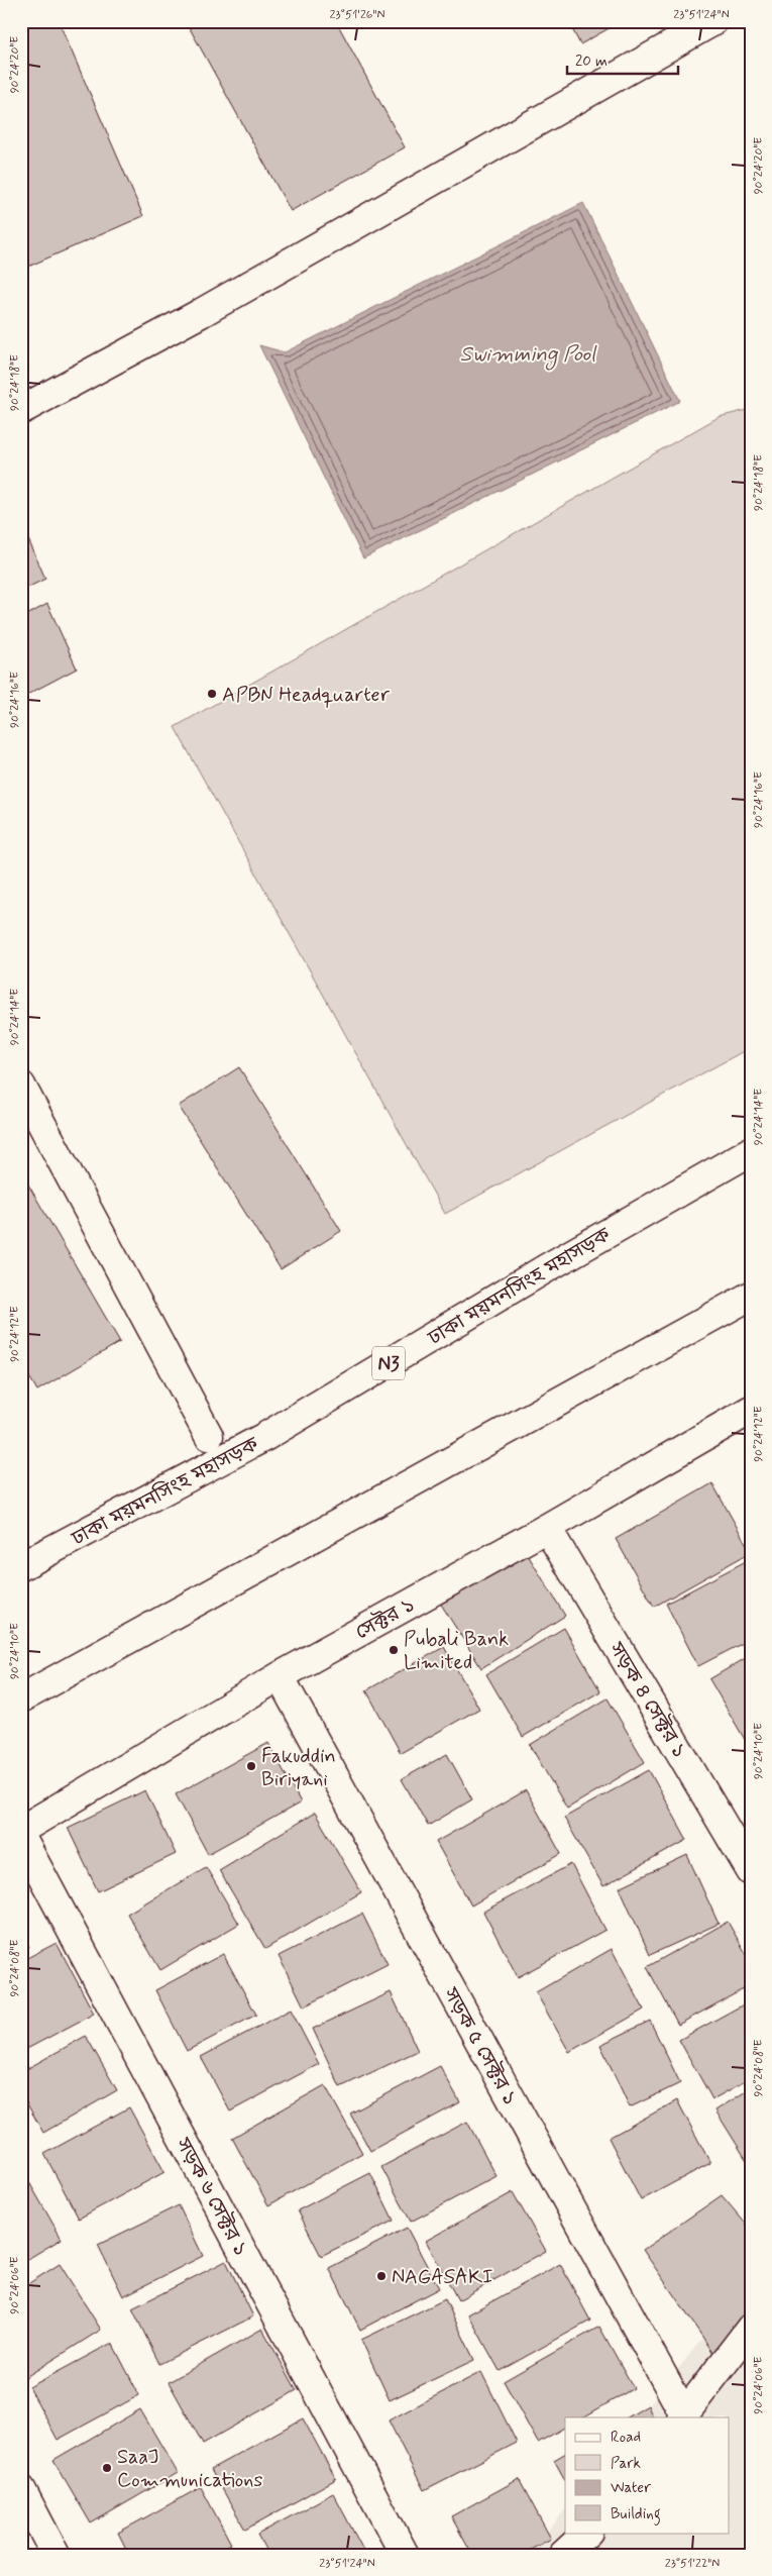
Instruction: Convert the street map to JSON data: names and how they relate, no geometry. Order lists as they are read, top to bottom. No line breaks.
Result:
{"streets":{"main road":["ঢাকা ময়মনসিংহ মহাসড়ক","N3","সেক্টর ১","সড়ক ৪ সেক্টর ১","সড়ক ৫ সেক্টর ১","সড়ক ৬ সেক্টর ১"]},"crossings":[["সেক্টর ১","সড়ক ৪ সেক্টর ১"],["সেক্টর ১","সড়ক ৫ সেক্টর ১"]],"water":["Swimming Pool"],"places":["APBN Headquarter","Pubali Bank Limited","Fakuddin Biriyani","NAGASAKI","SaaJ Communications"],"legend":["Road","Park","Water","Building"],"scale_bar":"20 m","coordinates":["23°51'26\"N","23°51'24\"N","90°24'20\"E","90°24'18\"E","90°24'16\"E","90°24'14\"E","90°24'12\"E","90°24'10\"E","90°24'08\"E","90°24'06\"E","23°51'22\"N"]}
